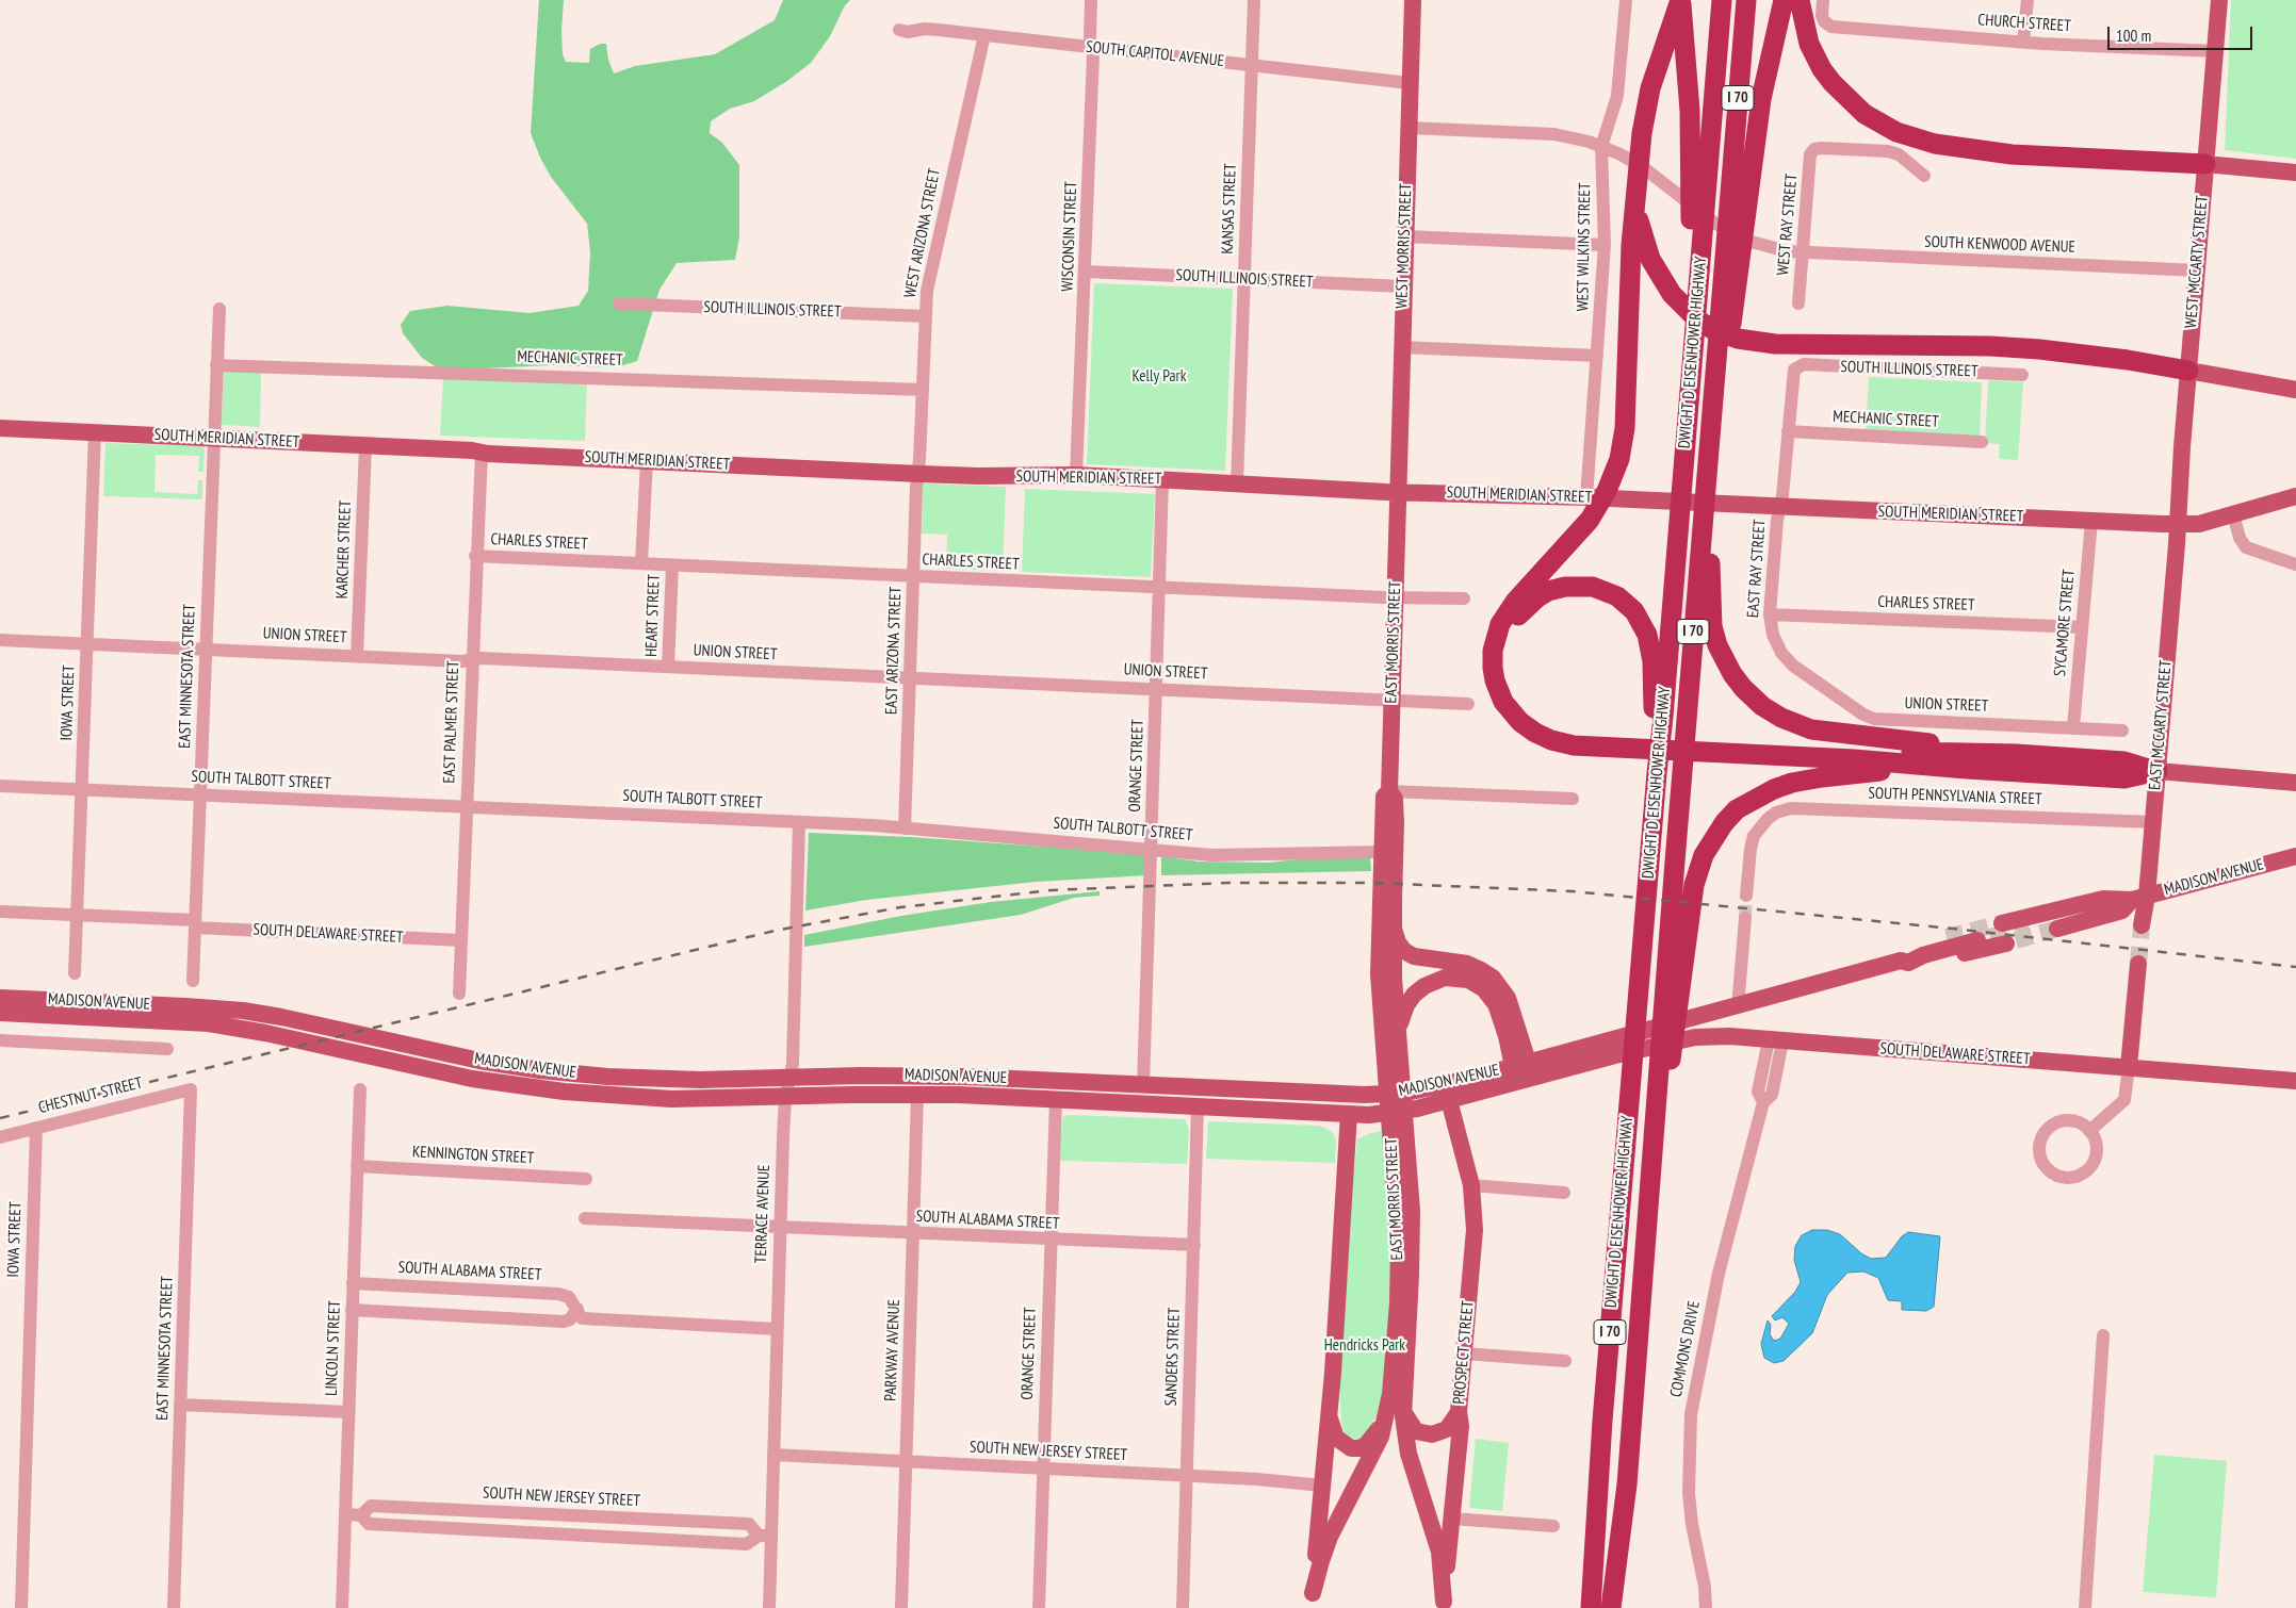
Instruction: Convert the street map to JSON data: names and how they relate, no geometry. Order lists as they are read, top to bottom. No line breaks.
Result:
{"streets":{"highway":["I 70","DWIGHT D EISENHOWER HIGHWAY"],"main road":["WEST MORRIS STREET","WEST MCCARTY STREET","SOUTH MERIDIAN STREET","EAST MORRIS STREET","EAST MCCARTY STREET","MADISON AVENUE","SOUTH DELAWARE STREET","PROSPECT STREET"],"street":["CHURCH STREET","SOUTH CAPITOL AVENUE","KANSAS STREET","WEST RAY STREET","WEST ARIZONA STREET","WISCONSIN STREET","SOUTH KENWOOD AVENUE","WEST WILKINS STREET","SOUTH ILLINOIS STREET","MECHANIC STREET","CHARLES STREET","KARCHER STREET","EAST RAY STREET","HEART STREET","SYCAMORE STREET","UNION STREET","EAST ARIZONA STREET","EAST MINNESOTA STREET","IOWA STREET","EAST PALMER STREET","ORANGE STREET","SOUTH TALBOTT STREET","SOUTH PENNSYLVANIA STREET","CHESTNUT STREET","KENNINGTON STREET","TERRACE AVENUE","SOUTH ALABAMA STREET","LINCOLN STREET","COMMONS DRIVE","PARKWAY AVENUE","SANDERS STREET","SOUTH NEW JERSEY STREET"]},"crossings":[["CHURCH STREET","WEST MCCARTY STREET"],["SOUTH CAPITOL AVENUE","KANSAS STREET"],["SOUTH CAPITOL AVENUE","WEST ARIZONA STREET"],["SOUTH CAPITOL AVENUE","WISCONSIN STREET"],["SOUTH CAPITOL AVENUE","WEST MORRIS STREET"],["I 70","DWIGHT D EISENHOWER HIGHWAY"],["KANSAS STREET","SOUTH ILLINOIS STREET"],["KANSAS STREET","SOUTH MERIDIAN STREET"],["WEST RAY STREET","SOUTH KENWOOD AVENUE"],["WEST ARIZONA STREET","SOUTH ILLINOIS STREET"],["WEST ARIZONA STREET","MECHANIC STREET"],["WEST ARIZONA STREET","SOUTH MERIDIAN STREET"],["WEST ARIZONA STREET","EAST ARIZONA STREET"],["WISCONSIN STREET","SOUTH ILLINOIS STREET"],["WISCONSIN STREET","SOUTH MERIDIAN STREET"],["SOUTH KENWOOD AVENUE","WEST MCCARTY STREET"],["WEST MORRIS STREET","SOUTH ILLINOIS STREET"],["WEST MORRIS STREET","SOUTH MERIDIAN STREET"],["WEST MORRIS STREET","EAST MORRIS STREET"],["WEST WILKINS STREET","SOUTH MERIDIAN STREET"],["WEST MCCARTY STREET","SOUTH MERIDIAN STREET"],["WEST MCCARTY STREET","EAST MCCARTY STREET"],["SOUTH ILLINOIS STREET","MECHANIC STREET"],["MECHANIC STREET","EAST MINNESOTA STREET"],["SOUTH MERIDIAN STREET","KARCHER STREET"],["SOUTH MERIDIAN STREET","EAST RAY STREET"],["SOUTH MERIDIAN STREET","HEART STREET"],["SOUTH MERIDIAN STREET","SYCAMORE STREET"],["SOUTH MERIDIAN STREET","EAST MORRIS STREET"],["SOUTH MERIDIAN STREET","EAST ARIZONA STREET"],["SOUTH MERIDIAN STREET","EAST MINNESOTA STREET"],["SOUTH MERIDIAN STREET","IOWA STREET"],["SOUTH MERIDIAN STREET","EAST PALMER STREET"],["SOUTH MERIDIAN STREET","EAST MCCARTY STREET"],["SOUTH MERIDIAN STREET","ORANGE STREET"],["CHARLES STREET","EAST RAY STREET"],["CHARLES STREET","HEART STREET"],["CHARLES STREET","SYCAMORE STREET"],["CHARLES STREET","EAST MORRIS STREET"],["CHARLES STREET","EAST ARIZONA STREET"],["CHARLES STREET","EAST PALMER STREET"],["CHARLES STREET","ORANGE STREET"],["KARCHER STREET","UNION STREET"],["EAST RAY STREET","UNION STREET"],["HEART STREET","UNION STREET"],["SYCAMORE STREET","UNION STREET"],["UNION STREET","EAST MORRIS STREET"],["UNION STREET","EAST ARIZONA STREET"],["UNION STREET","EAST MINNESOTA STREET"],["UNION STREET","IOWA STREET"],["UNION STREET","EAST PALMER STREET"],["UNION STREET","ORANGE STREET"],["EAST MORRIS STREET","SOUTH TALBOTT STREET"],["EAST MORRIS STREET","MADISON AVENUE"],["EAST MORRIS STREET","PROSPECT STREET"],["EAST MORRIS STREET","SOUTH NEW JERSEY STREET"],["EAST ARIZONA STREET","SOUTH TALBOTT STREET"],["EAST MINNESOTA STREET","SOUTH TALBOTT STREET"],["EAST MINNESOTA STREET","SOUTH DELAWARE STREET"],["EAST MINNESOTA STREET","CHESTNUT STREET"],["IOWA STREET","SOUTH TALBOTT STREET"],["IOWA STREET","SOUTH DELAWARE STREET"],["IOWA STREET","CHESTNUT STREET"],["EAST PALMER STREET","SOUTH TALBOTT STREET"],["EAST PALMER STREET","SOUTH DELAWARE STREET"],["EAST MCCARTY STREET","SOUTH PENNSYLVANIA STREET"],["EAST MCCARTY STREET","MADISON AVENUE"],["ORANGE STREET","SOUTH TALBOTT STREET"],["ORANGE STREET","MADISON AVENUE"],["ORANGE STREET","SOUTH ALABAMA STREET"],["ORANGE STREET","SOUTH NEW JERSEY STREET"],["SOUTH TALBOTT STREET","TERRACE AVENUE"],["MADISON AVENUE","SOUTH DELAWARE STREET"],["MADISON AVENUE","TERRACE AVENUE"],["MADISON AVENUE","PARKWAY AVENUE"],["MADISON AVENUE","PROSPECT STREET"],["MADISON AVENUE","SANDERS STREET"],["SOUTH DELAWARE STREET","COMMONS DRIVE"],["KENNINGTON STREET","LINCOLN STREET"],["TERRACE AVENUE","SOUTH ALABAMA STREET"],["TERRACE AVENUE","SOUTH NEW JERSEY STREET"],["SOUTH ALABAMA STREET","LINCOLN STREET"],["SOUTH ALABAMA STREET","PARKWAY AVENUE"],["SOUTH ALABAMA STREET","SANDERS STREET"],["LINCOLN STREET","SOUTH NEW JERSEY STREET"],["PARKWAY AVENUE","SOUTH NEW JERSEY STREET"],["SANDERS STREET","SOUTH NEW JERSEY STREET"]],"parks":["Kelly Park","Hendricks Park"],"scale_bar":"100 m"}
